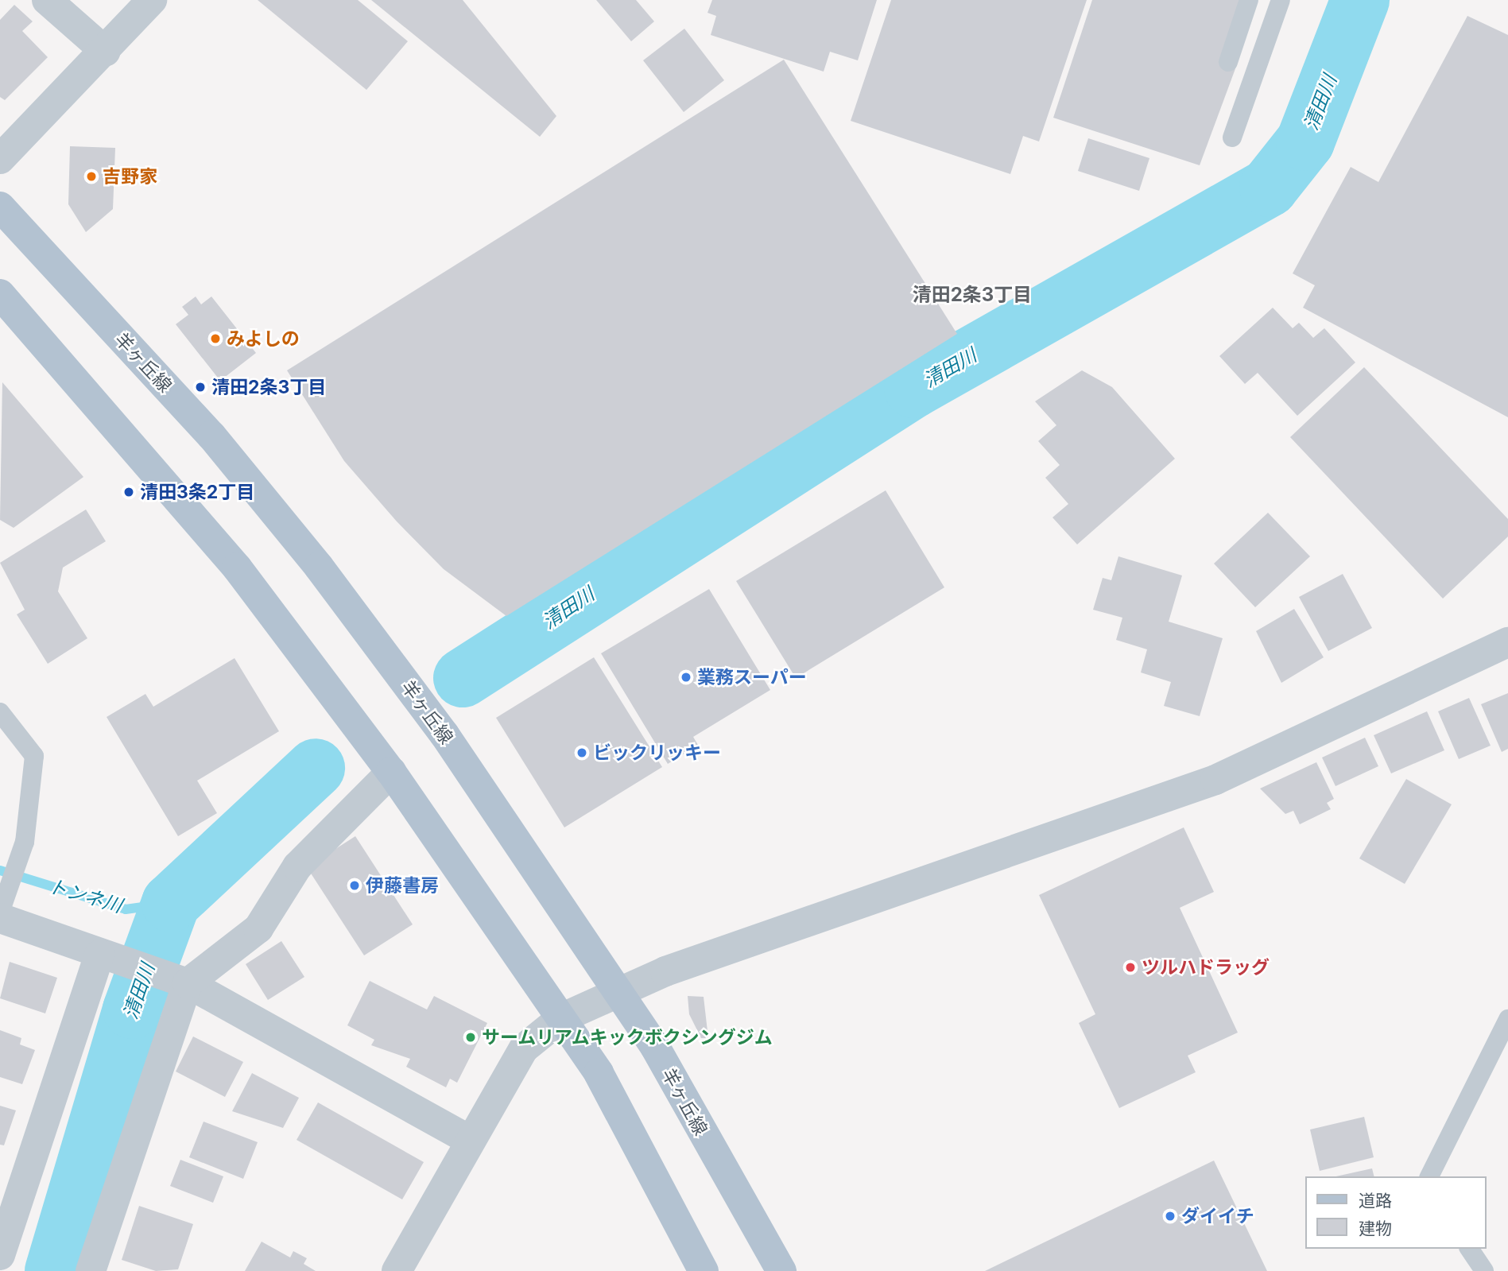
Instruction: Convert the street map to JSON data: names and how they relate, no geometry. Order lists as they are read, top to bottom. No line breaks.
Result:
{"streets":{"main road":["羊ヶ丘線"]},"districts":["清田2条3丁目"],"water":["清田川","トンネ川"],"places":["吉野家","みよしの","清田2条3丁目","清田3条2丁目","業務スーパー","ビックリッキー","伊藤書房","ツルハドラッグ","サームリアムキックボクシングジム","ダイイチ"],"legend":["道路","建物"]}
